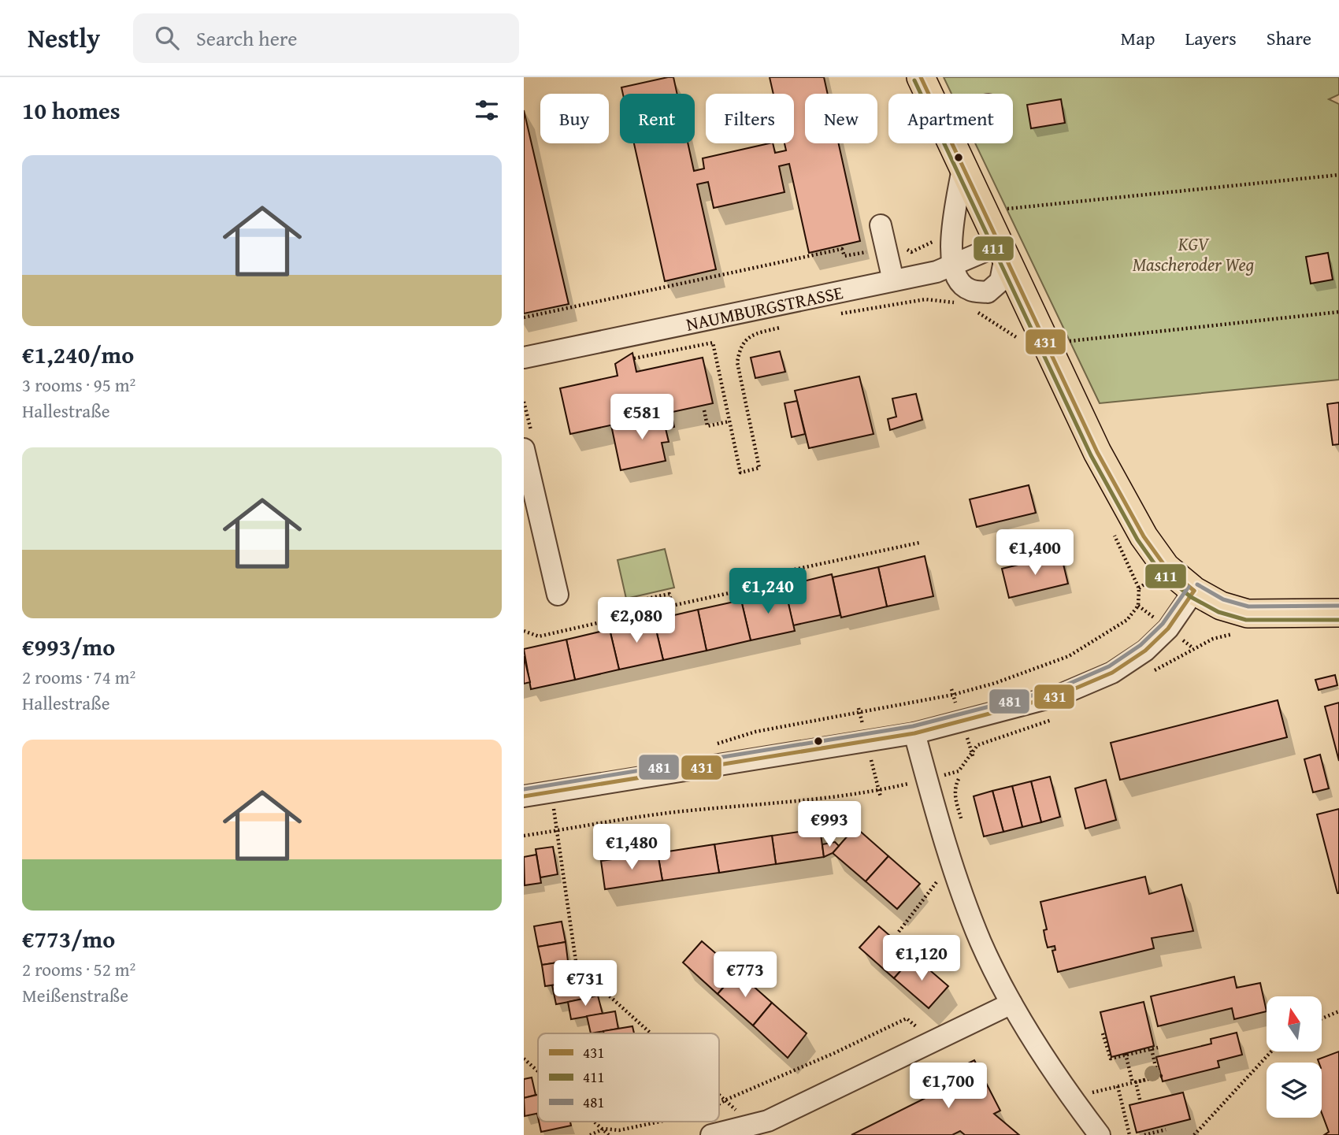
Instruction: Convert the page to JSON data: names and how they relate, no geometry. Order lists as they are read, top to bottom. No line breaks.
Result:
{"streets":{"street":["NAUMBURGSTRASSE"]},"parks":["KGV Mascheroder Weg"],"lines":["transit line 431","transit line 411","transit line 481"],"legend":["431","411","481"],"north":"top","page":{"header":"Nestly","search":"Search here","nav":["Map","Layers","Share"],"heading":"10 homes","chip":["Buy","Rent","Filters","New","Apartment"],"list":[{"name":"€1,240/mo","note":"3 rooms · 95 m² · Hallestraße"},{"name":"€993/mo","note":"2 rooms · 74 m² · Hallestraße"},{"name":"€773/mo","note":"2 rooms · 52 m² · Meißenstraße"}],"price":["€581","€1,400","€1,240","€2,080","€993","€1,480","€1,120","€773","€731","€1,700"]}}
